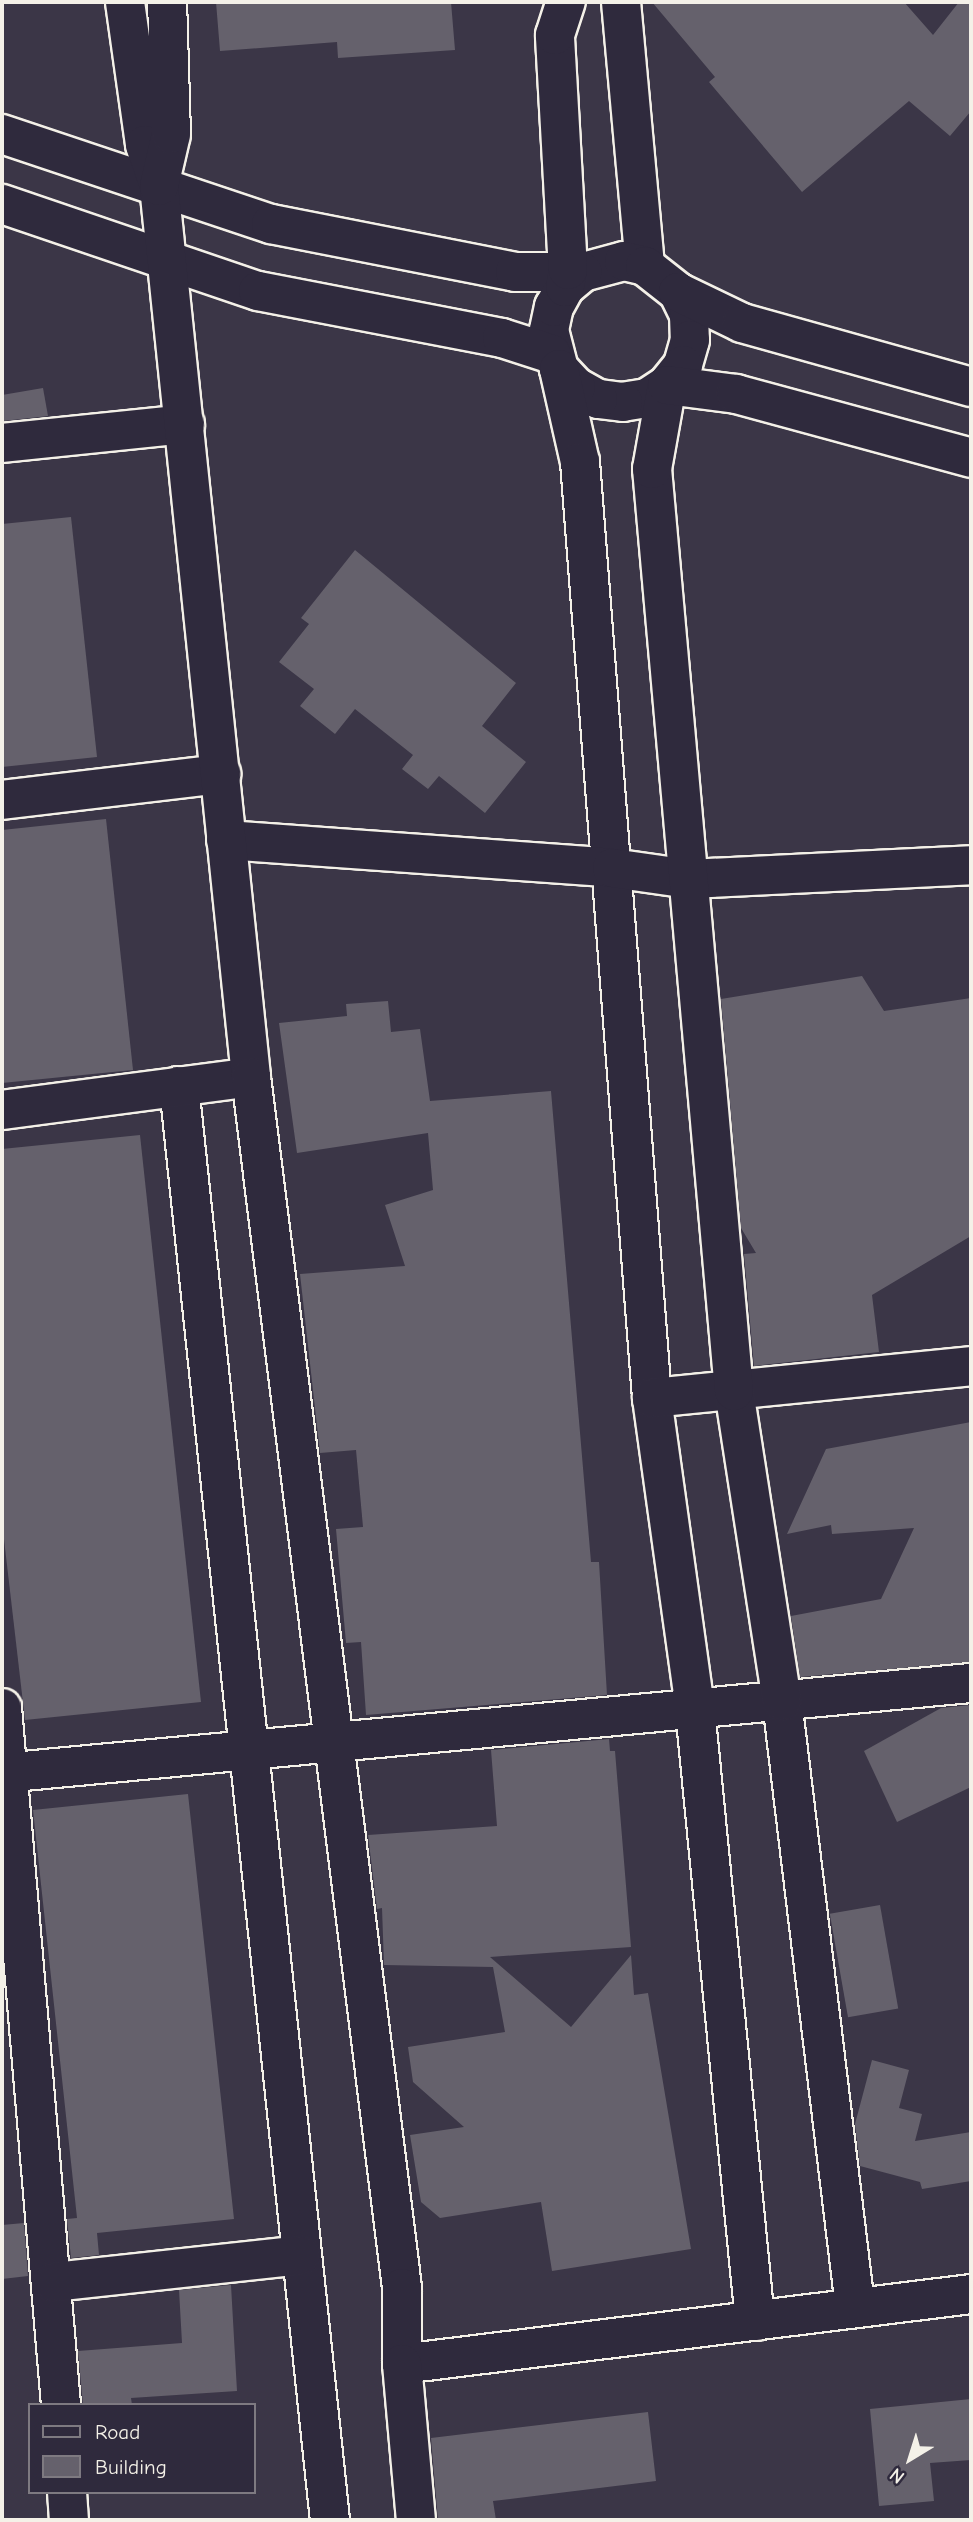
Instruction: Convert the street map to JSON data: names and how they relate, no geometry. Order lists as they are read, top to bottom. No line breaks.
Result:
{"legend":["Road","Building"],"north":"bottom left"}
